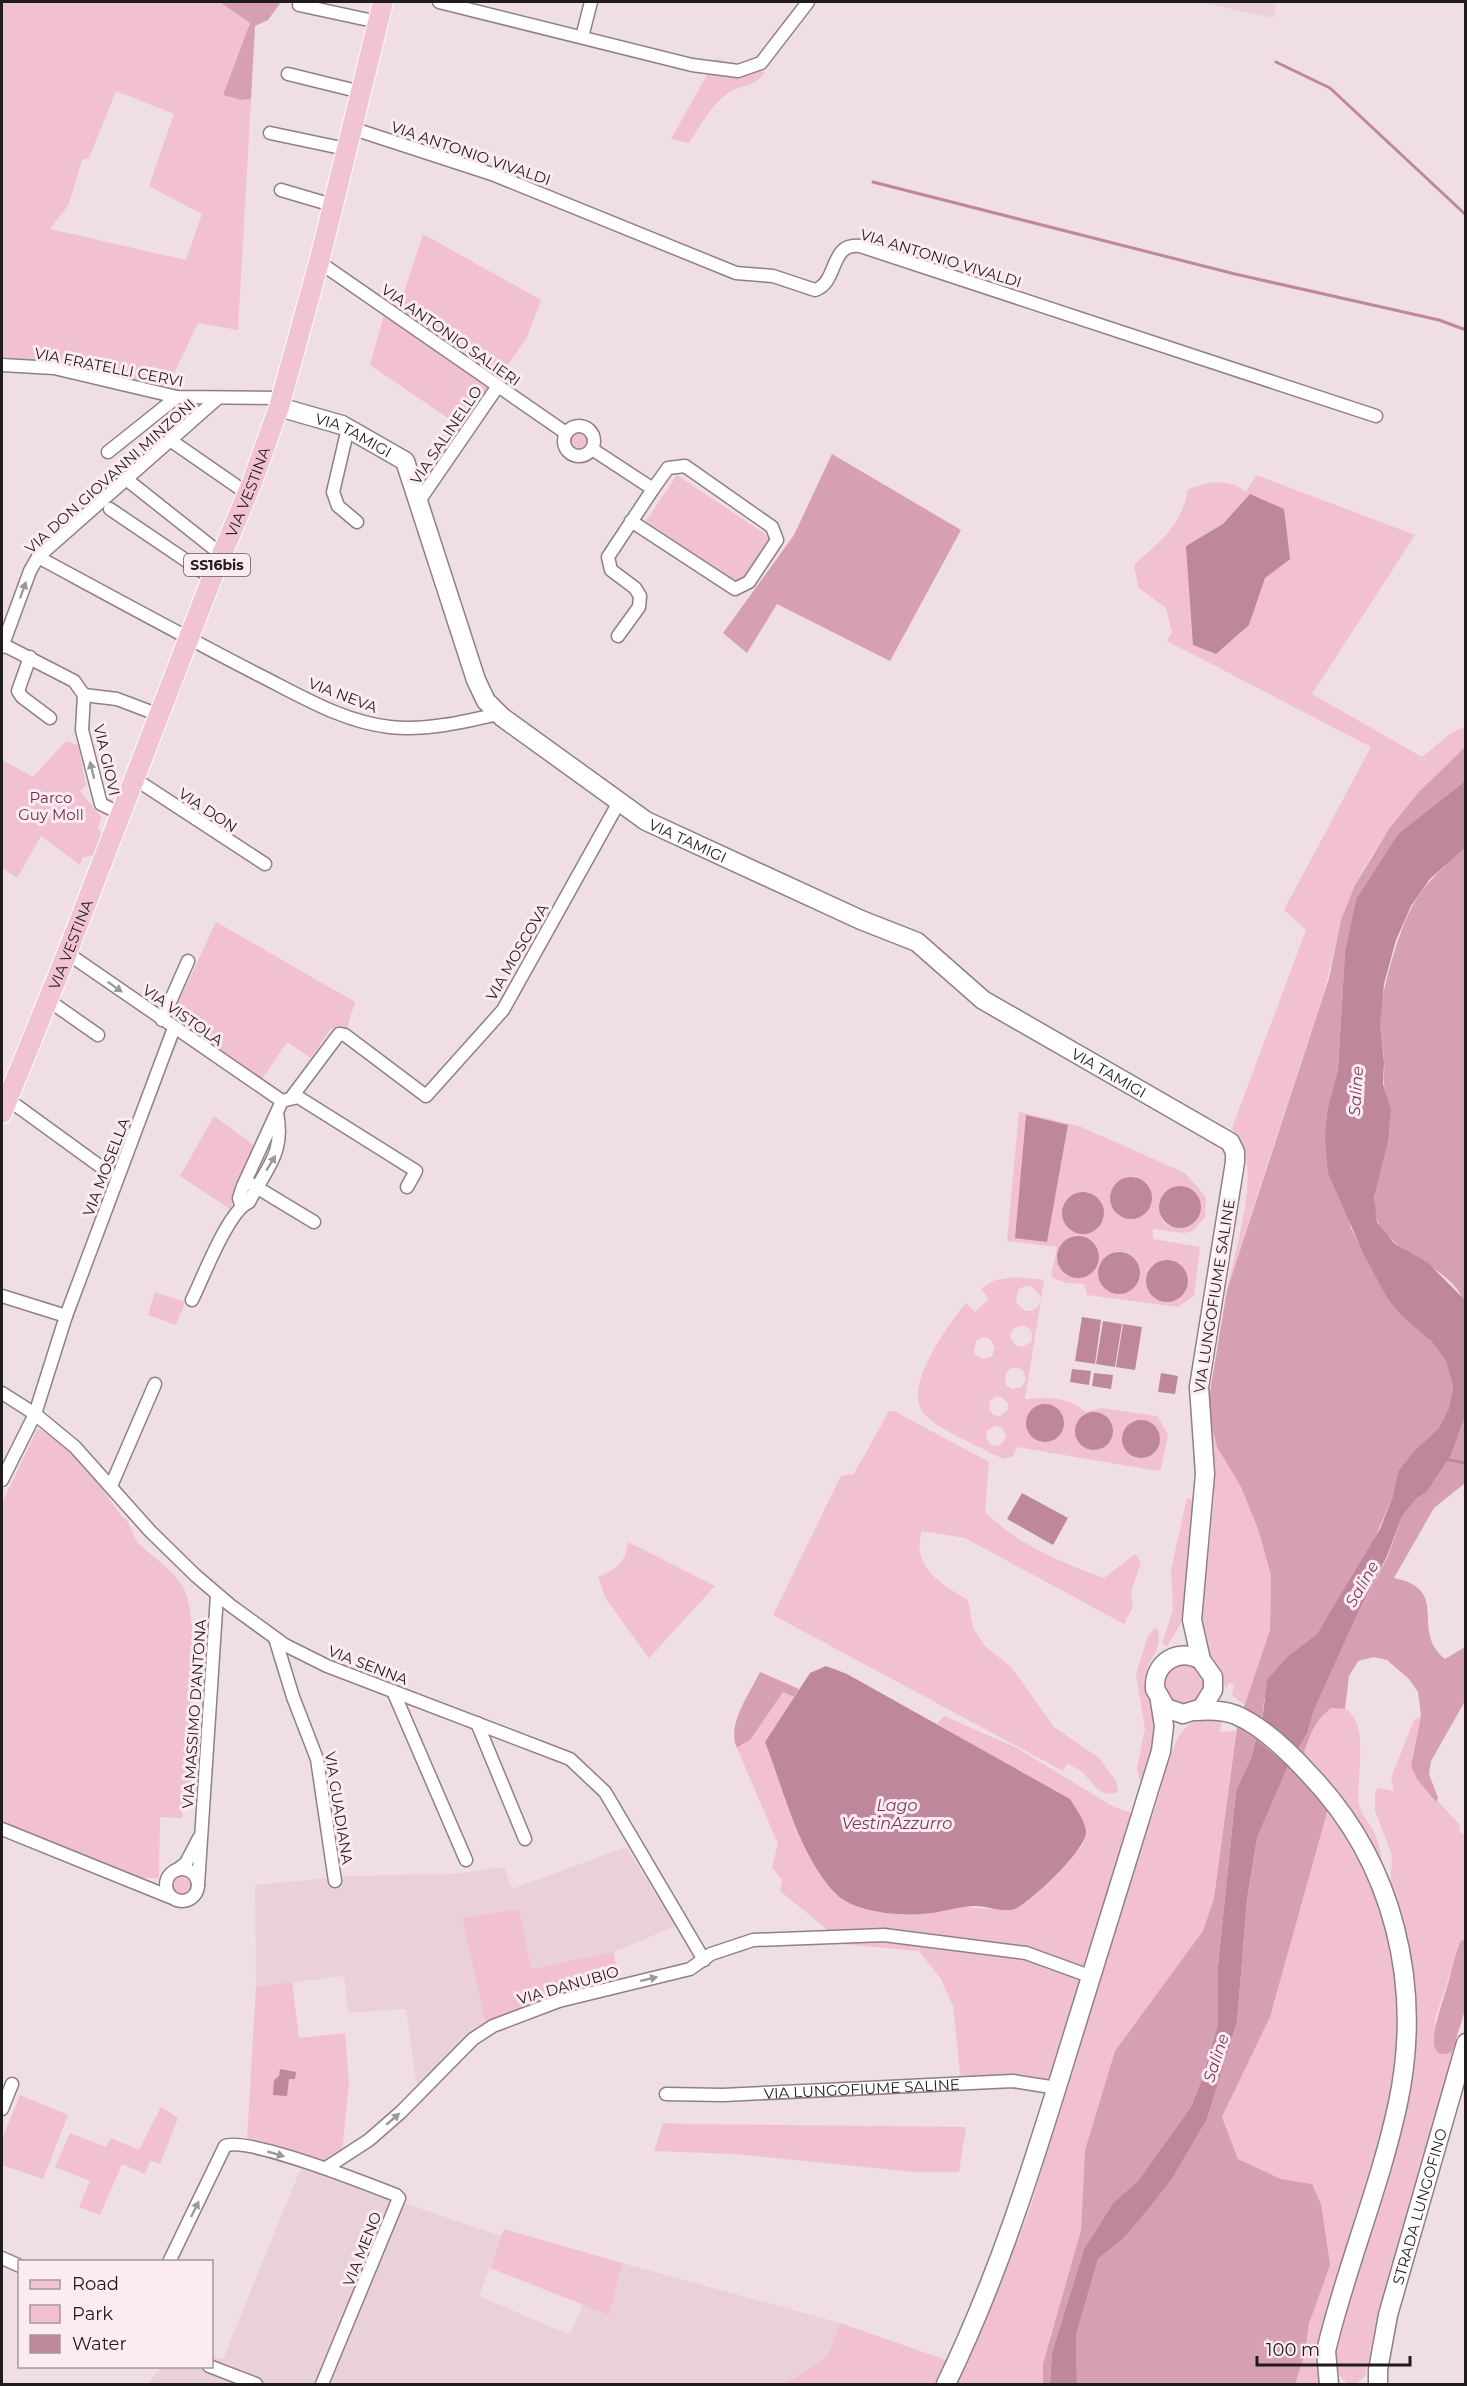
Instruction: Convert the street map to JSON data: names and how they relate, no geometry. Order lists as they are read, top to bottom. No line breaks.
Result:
{"streets":{"main road":["VIA VESTINA","SS16bis"],"street":["VIA ANTONIO VIVALDI","VIA ANTONIO SALIERI","VIA FRATELLI CERVI","VIA TAMIGI","VIA SALINELLO","VIA DON GIOVANNI MINZONI","VIA NEVA","VIA GIOVI","VIA DON","VIA MOSCOVA","VIA VISTOLA","VIA MOSELLA","VIA LUNGOFIUME SALINE","VIA SENNA","VIA MASSIMO D'ANTONA","VIA GUADIANA","VIA DANUBIO","STRADA LUNGOFINO","VIA MENO"]},"crossings":[["VIA ANTONIO VIVALDI","VIA VESTINA"],["VIA ANTONIO SALIERI","VIA SALINELLO"],["VIA ANTONIO SALIERI","VIA VESTINA"],["VIA FRATELLI CERVI","VIA TAMIGI"],["VIA FRATELLI CERVI","VIA DON GIOVANNI MINZONI"],["VIA FRATELLI CERVI","VIA VESTINA"],["VIA TAMIGI","VIA SALINELLO"],["VIA TAMIGI","VIA VESTINA"],["VIA TAMIGI","VIA NEVA"],["VIA TAMIGI","VIA MOSCOVA"],["VIA TAMIGI","VIA LUNGOFIUME SALINE"],["VIA DON GIOVANNI MINZONI","VIA NEVA"],["VIA VESTINA","VIA NEVA"],["VIA VESTINA","VIA GIOVI"],["VIA VESTINA","VIA DON"],["VIA VESTINA","VIA VISTOLA"],["VIA MOSCOVA","VIA VISTOLA"],["VIA VISTOLA","VIA MOSELLA"],["VIA MOSELLA","VIA SENNA"],["VIA SENNA","VIA MASSIMO D'ANTONA"],["VIA SENNA","VIA GUADIANA"],["VIA SENNA","VIA DANUBIO"],["VIA DANUBIO","VIA MENO"]],"one_way":["VIA GIOVI","VIA DANUBIO"],"water":["Saline","Lago VestinAzzurro"],"parks":["Parco Guy Moll"],"legend":["Road","Park","Water"],"scale_bar":"100 m"}
